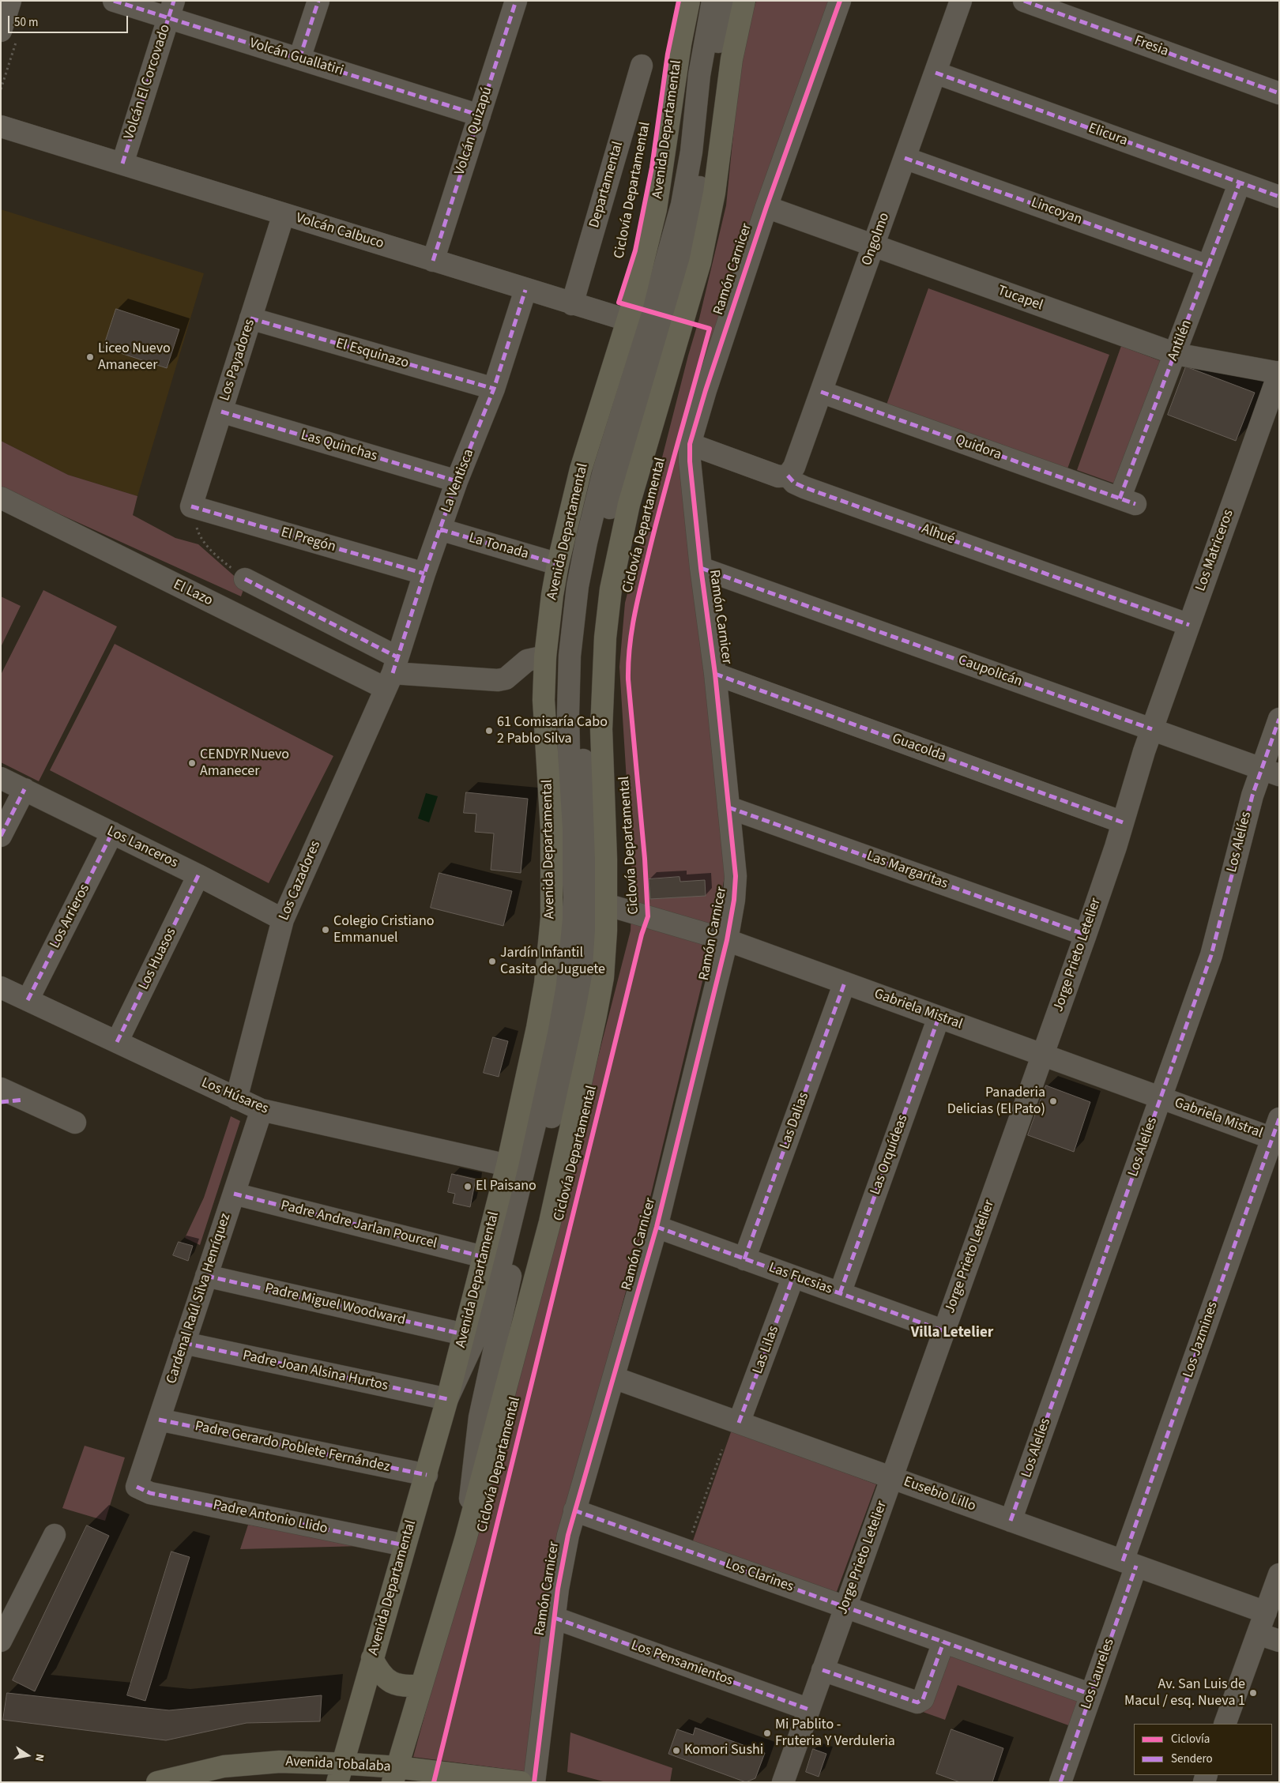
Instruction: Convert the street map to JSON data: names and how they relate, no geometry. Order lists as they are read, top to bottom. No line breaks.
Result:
{"streets":{"main road":["Avenida Departamental","Avenida Tobalaba"],"street":["Fresia","Volcán Guallatiri","Volcán El Corcovado","Volcán Quizapú","Elicura","Departamental","Lincoyan","Volcán Calbuco","Ongolmo","Ramón Carnicer","Tucapel","Antilén","El Esquinazo","Los Payadores","Las Quinchas","Quidora","La Ventisca","Alhué","El Pregón","La Tonada","Los Matriceros","El Lazo","Caupolicán","Guacolda","Los Alelíes","Los Lanceros","Las Margaritas","Los Cazadores","Los Arrieros","Jorge Prieto Letelier","Los Huasos","Gabriela Mistral","Los Húsares","Las Dalias","Las Orquídeas","Padre Andre Jarlan Pourcel","Las Fucsias","Cardenal Raúl Silva Henríquez","Padre Miguel Woodward","Los Jazmines","Las Lilas","Padre Joan Alsina Hurtos","Padre Gerardo Poblete Fernández","Eusebio Lillo","Padre Antonio Llido","Los Clarines","Los Pensamientos","Los Laureles"],"cycle path":["Ciclovía Departamental"]},"crossings":[["Volcán Guallatiri","Volcán El Corcovado"],["Volcán Guallatiri","Volcán Quizapú"],["Volcán El Corcovado","Volcán Calbuco"],["Avenida Departamental","Volcán Calbuco"],["Avenida Departamental","La Tonada"],["Avenida Departamental","El Lazo"],["Avenida Departamental","Gabriela Mistral"],["Avenida Departamental","Los Húsares"],["Avenida Departamental","Padre Andre Jarlan Pourcel"],["Avenida Departamental","Padre Miguel Woodward"],["Avenida Departamental","Padre Joan Alsina Hurtos"],["Avenida Departamental","Padre Gerardo Poblete Fernández"],["Avenida Departamental","Padre Antonio Llido"],["Avenida Departamental","Avenida Tobalaba"],["Volcán Quizapú","Volcán Calbuco"],["Elicura","Ongolmo"],["Elicura","Antilén"],["Departamental","Volcán Calbuco"],["Lincoyan","Ongolmo"],["Lincoyan","Antilén"],["Volcán Calbuco","Los Payadores"],["Volcán Calbuco","La Ventisca"],["Ongolmo","Tucapel"],["Ongolmo","Quidora"],["Ongolmo","Alhué"],["Ramón Carnicer","Tucapel"],["Ramón Carnicer","Alhué"],["Ramón Carnicer","Caupolicán"],["Ramón Carnicer","Guacolda"],["Ramón Carnicer","Las Margaritas"],["Ramón Carnicer","Gabriela Mistral"],["Ramón Carnicer","Las Fucsias"],["Ramón Carnicer","Eusebio Lillo"],["Ramón Carnicer","Los Clarines"],["Ramón Carnicer","Los Pensamientos"],["Tucapel","Antilén"],["Tucapel","Los Matriceros"],["Antilén","Quidora"],["El Esquinazo","Los Payadores"],["El Esquinazo","La Ventisca"],["Los Payadores","Las Quinchas"],["Los Payadores","El Pregón"],["Las Quinchas","La Ventisca"],["La Ventisca","El Pregón"],["La Ventisca","La Tonada"],["La Ventisca","El Lazo"],["La Ventisca","Los Cazadores"],["Alhué","Los Matriceros"],["Los Matriceros","Caupolicán"],["Los Matriceros","Jorge Prieto Letelier"],["El Lazo","Los Cazadores"],["Caupolicán","Los Alelíes"],["Caupolicán","Jorge Prieto Letelier"],["Guacolda","Jorge Prieto Letelier"],["Los Alelíes","Gabriela Mistral"],["Los Alelíes","Eusebio Lillo"],["Los Lanceros","Los Cazadores"],["Los Lanceros","Los Arrieros"],["Los Lanceros","Los Huasos"],["Las Margaritas","Jorge Prieto Letelier"],["Los Cazadores","Los Húsares"],["Los Arrieros","Los Húsares"],["Jorge Prieto Letelier","Gabriela Mistral"],["Jorge Prieto Letelier","Las Fucsias"],["Jorge Prieto Letelier","Eusebio Lillo"],["Jorge Prieto Letelier","Los Clarines"],["Jorge Prieto Letelier","Los Pensamientos"],["Los Huasos","Los Húsares"],["Gabriela Mistral","Las Dalias"],["Gabriela Mistral","Las Orquídeas"],["Gabriela Mistral","Los Jazmines"],["Los Húsares","Cardenal Raúl Silva Henríquez"],["Las Dalias","Las Fucsias"],["Las Orquídeas","Las Fucsias"],["Padre Andre Jarlan Pourcel","Cardenal Raúl Silva Henríquez"],["Las Fucsias","Las Lilas"],["Cardenal Raúl Silva Henríquez","Padre Miguel Woodward"],["Cardenal Raúl Silva Henríquez","Padre Joan Alsina Hurtos"],["Cardenal Raúl Silva Henríquez","Padre Gerardo Poblete Fernández"],["Cardenal Raúl Silva Henríquez","Padre Antonio Llido"],["Los Jazmines","Eusebio Lillo"],["Los Jazmines","Los Laureles"],["Las Lilas","Eusebio Lillo"],["Eusebio Lillo","Los Laureles"],["Los Clarines","Los Laureles"]],"districts":["Villa Letelier"],"places":["Liceo Nuevo Amanecer","61 Comisaría Cabo 2 Pablo Silva","CENDYR Nuevo Amanecer","Colegio Cristiano Emmanuel","Jardín Infantil Casita de Juguete","Panaderia Delicias (El Pato)","El Paisano","Av. San Luis de Macul / esq. Nueva 1","Mi Pablito - Fruteria Y Verduleria","Komori Sushi"],"legend":["Ciclovía","Sendero"],"scale_bar":"50 m","north":"right"}
